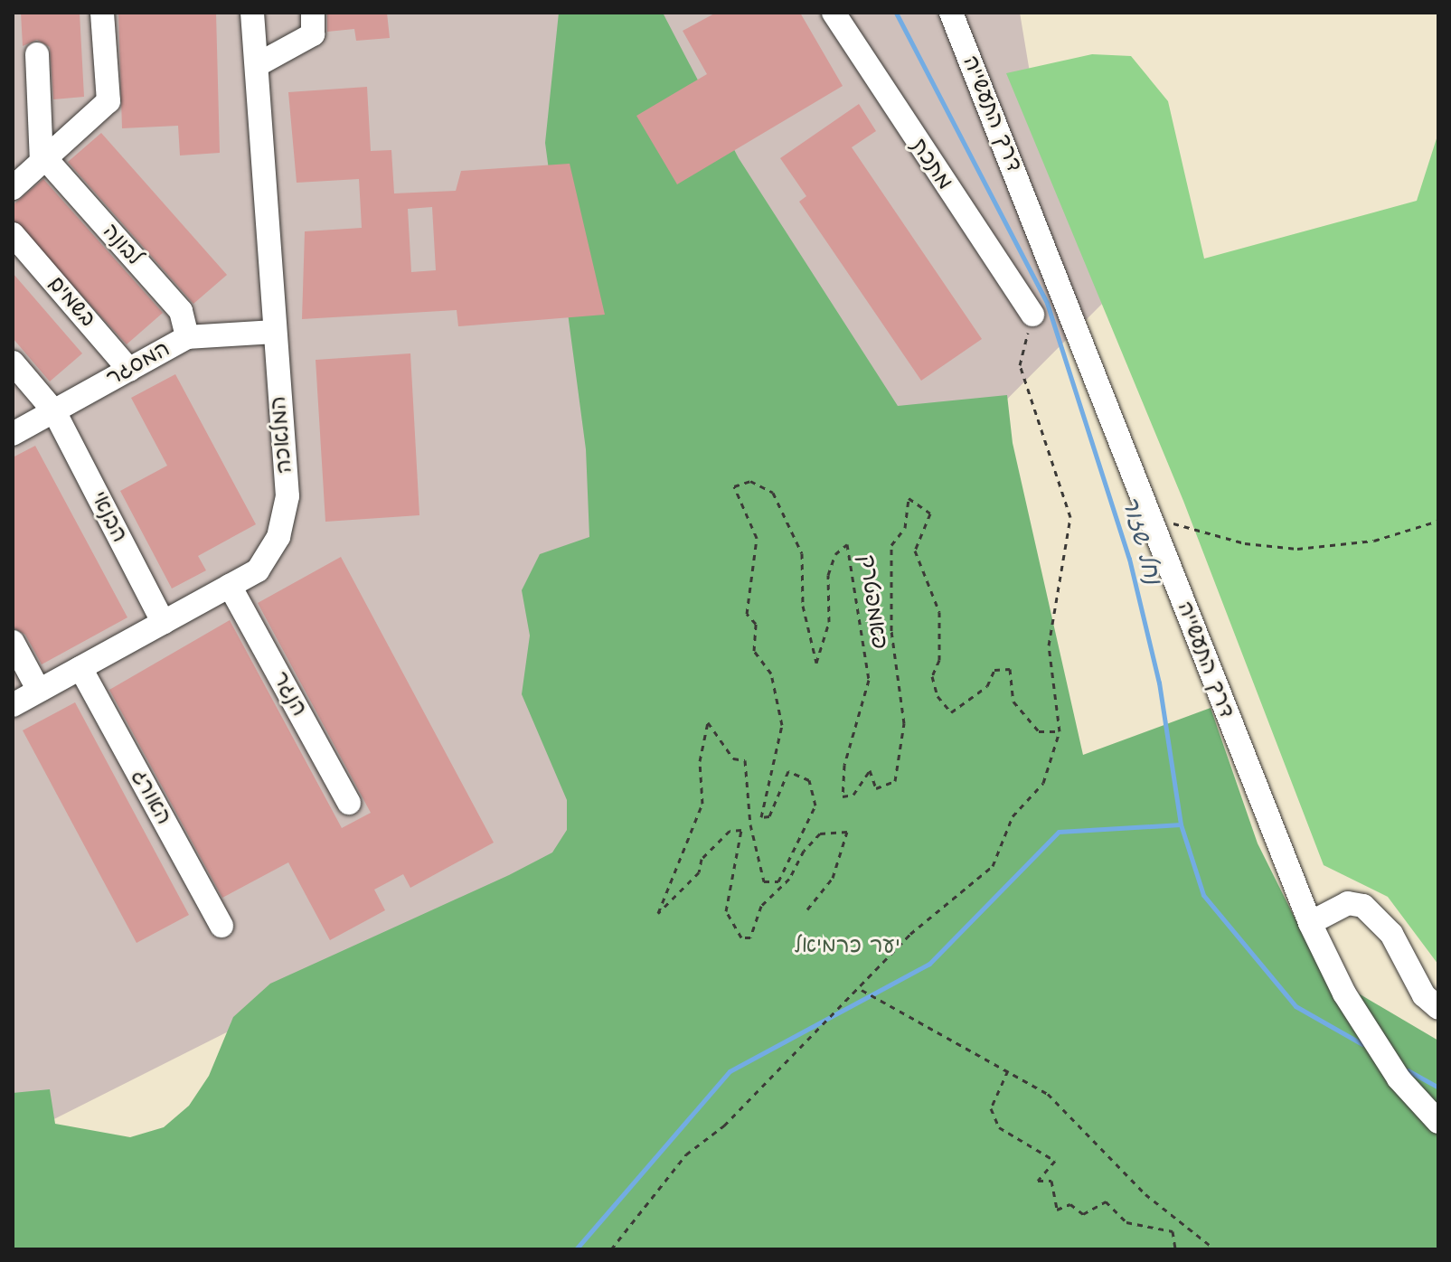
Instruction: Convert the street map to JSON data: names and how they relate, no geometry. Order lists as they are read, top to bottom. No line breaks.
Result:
{"streets":{"street":["דרך התעשייה","מתכת","לבונה","בשמים","המסגר","המלאכה","הבנאי","הנגר","האורג"],"path":["פאמפטרק"]},"crossings":[["לבונה","המסגר"],["בשמים","המסגר"],["המסגר","המלאכה"],["המסגר","הבנאי"],["המלאכה","הבנאי"],["המלאכה","הנגר"],["המלאכה","האורג"]],"water":["נחל שזור"],"parks":["יער כרמיאל"]}
